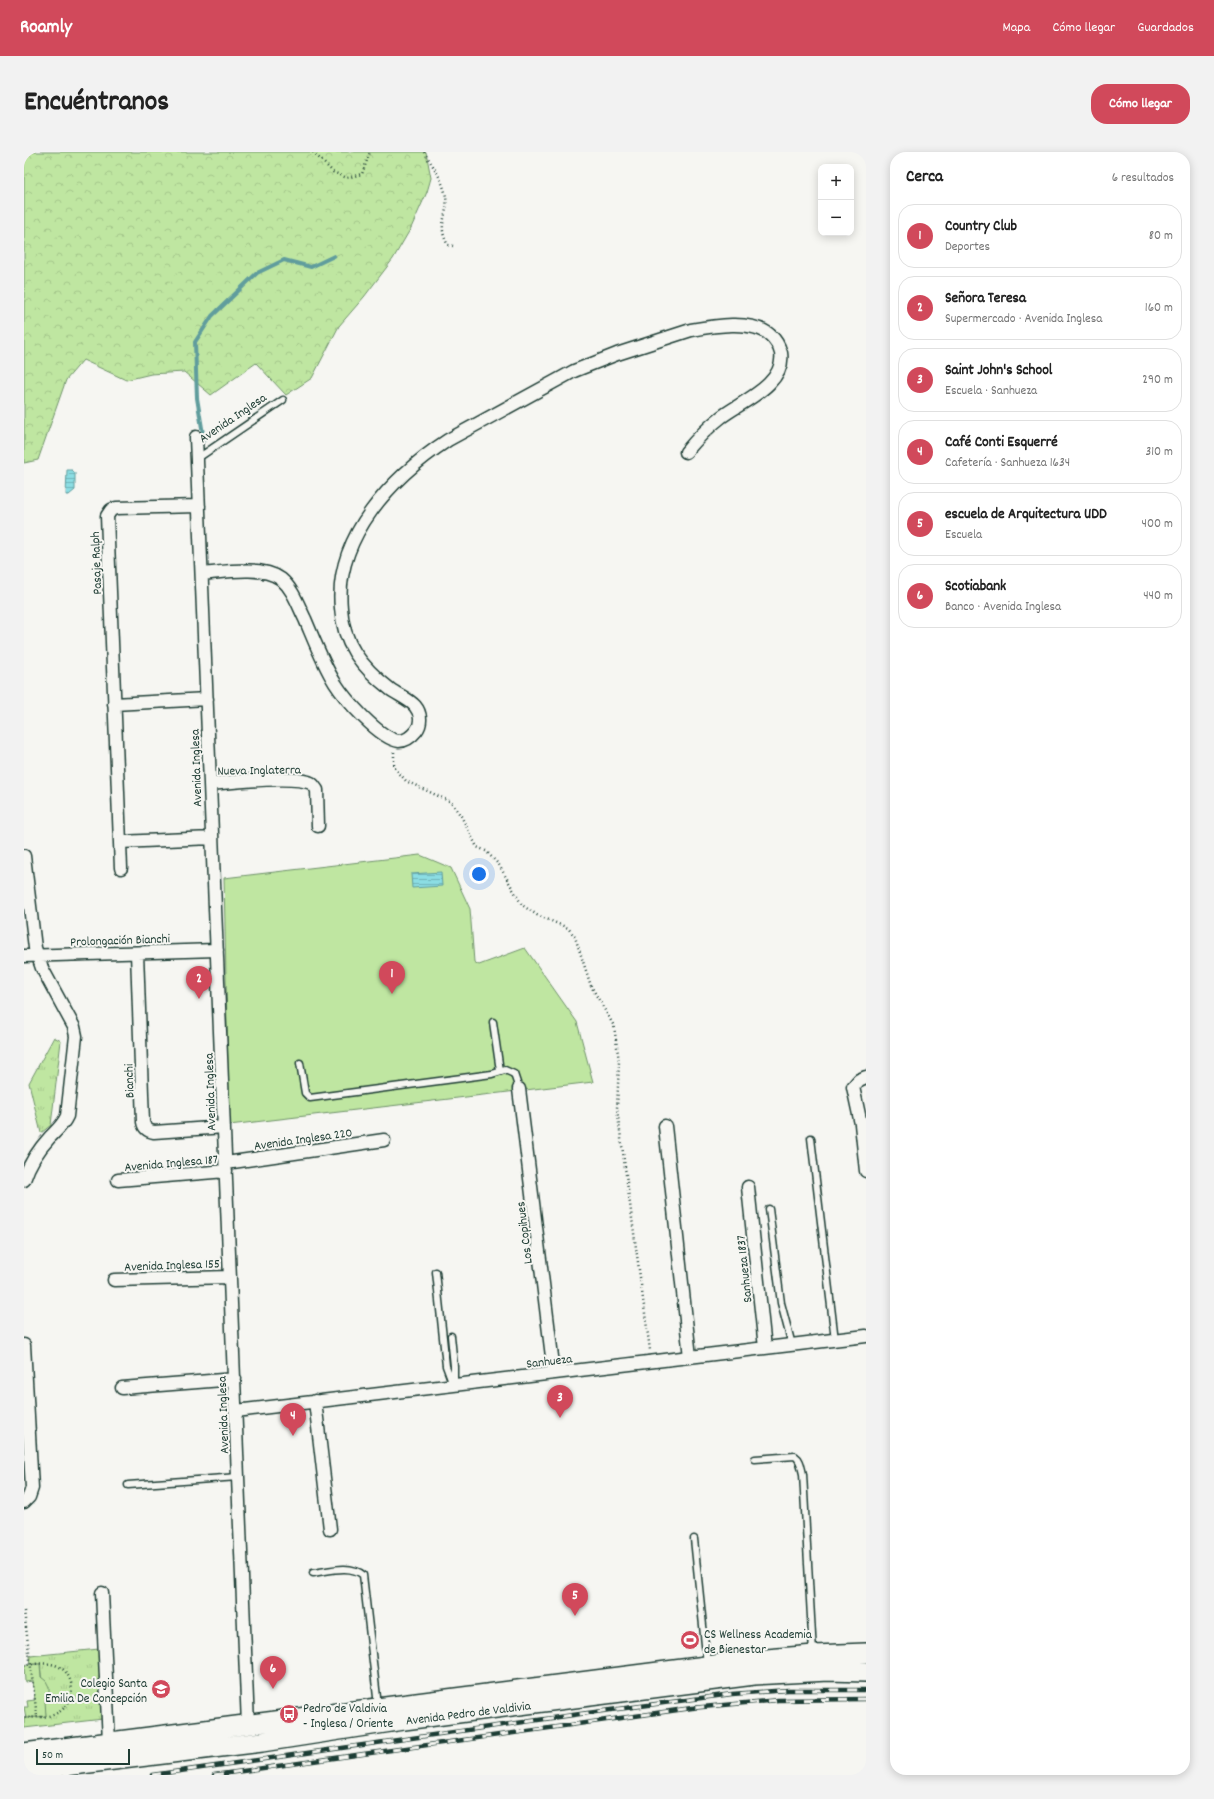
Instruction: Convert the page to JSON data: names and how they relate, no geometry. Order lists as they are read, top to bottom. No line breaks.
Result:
{"streets":{"main road":["Avenida Pedro de Valdivia"],"street":["Avenida Inglesa","Pasaje Ralph","Nueva Inglaterra","Prolongación Bianchi","Bianchi","Avenida Inglesa 220","Avenida Inglesa 187","Los Copihues","Avenida Inglesa 155","Sanhueza 1837","Sanhueza"]},"crossings":[["Avenida Inglesa","Pasaje Ralph"],["Avenida Inglesa","Nueva Inglaterra"],["Avenida Inglesa","Prolongación Bianchi"],["Avenida Inglesa","Bianchi"],["Avenida Inglesa","Avenida Inglesa 220"],["Avenida Inglesa","Avenida Inglesa 187"],["Avenida Inglesa","Avenida Inglesa 155"],["Avenida Inglesa","Sanhueza"],["Avenida Inglesa","Avenida Pedro de Valdivia"],["Prolongación Bianchi","Bianchi"],["Avenida Inglesa 220","Avenida Inglesa 187"],["Los Copihues","Sanhueza"],["Sanhueza 1837","Sanhueza"]],"places":{"sports":["CS Wellness Academia de Bienestar"],"school or university":["Colegio Santa Emilia De Concepción"],"bus stop":["Pedro de Valdivia - Inglesa / Oriente"]},"scale_bar":"50 m","page":{"header":"Roamly","nav":["Mapa","Cómo llegar","Guardados"],"title":"Encuéntranos","buttons":"Cómo llegar","heading":["Cerca","6 resultados"],"map_buttons":["+","−"],"list":[{"mark":"1","name":"Country Club","note":"Deportes","value":"80 m"},{"mark":"2","name":"Señora Teresa","note":"Supermercado · Avenida Inglesa","value":"160 m"},{"mark":"3","name":"Saint John's School","note":"Escuela · Sanhueza","value":"290 m"},{"mark":"4","name":"Café Conti Esquerré","note":"Cafetería · Sanhueza 1634","value":"310 m"},{"mark":"5","name":"escuela de Arquitectura UDD","note":"Escuela","value":"400 m"},{"mark":"6","name":"Scotiabank","note":"Banco · Avenida Inglesa","value":"440 m"}],"pins":["1","2","3","4","5","6"],"scale":"50 m"}}
